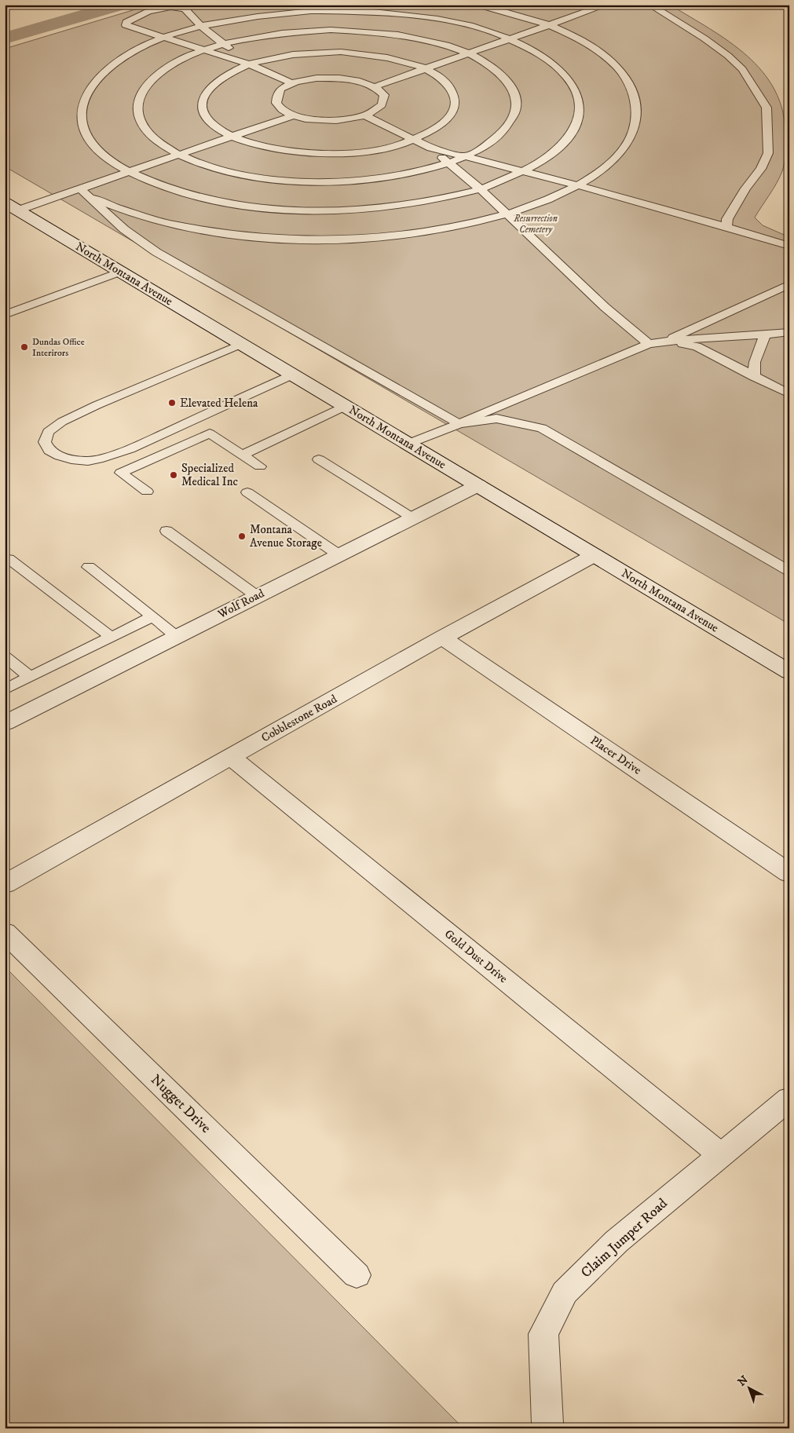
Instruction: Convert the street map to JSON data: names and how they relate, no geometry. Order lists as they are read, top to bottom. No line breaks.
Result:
{"streets":{"street":["North Montana Avenue","Wolf Road","Cobblestone Road","Placer Drive","Gold Dust Drive","Nugget Drive","Claim Jumper Road"]},"crossings":[["North Montana Avenue","Wolf Road"],["North Montana Avenue","Cobblestone Road"],["Cobblestone Road","Placer Drive"],["Cobblestone Road","Gold Dust Drive"],["Gold Dust Drive","Claim Jumper Road"]],"parks":["Resurrection Cemetery"],"places":["Dundas Office Interirors","Elevated Helena","Specialized Medical Inc","Montana Avenue Storage"],"north":"top left"}
